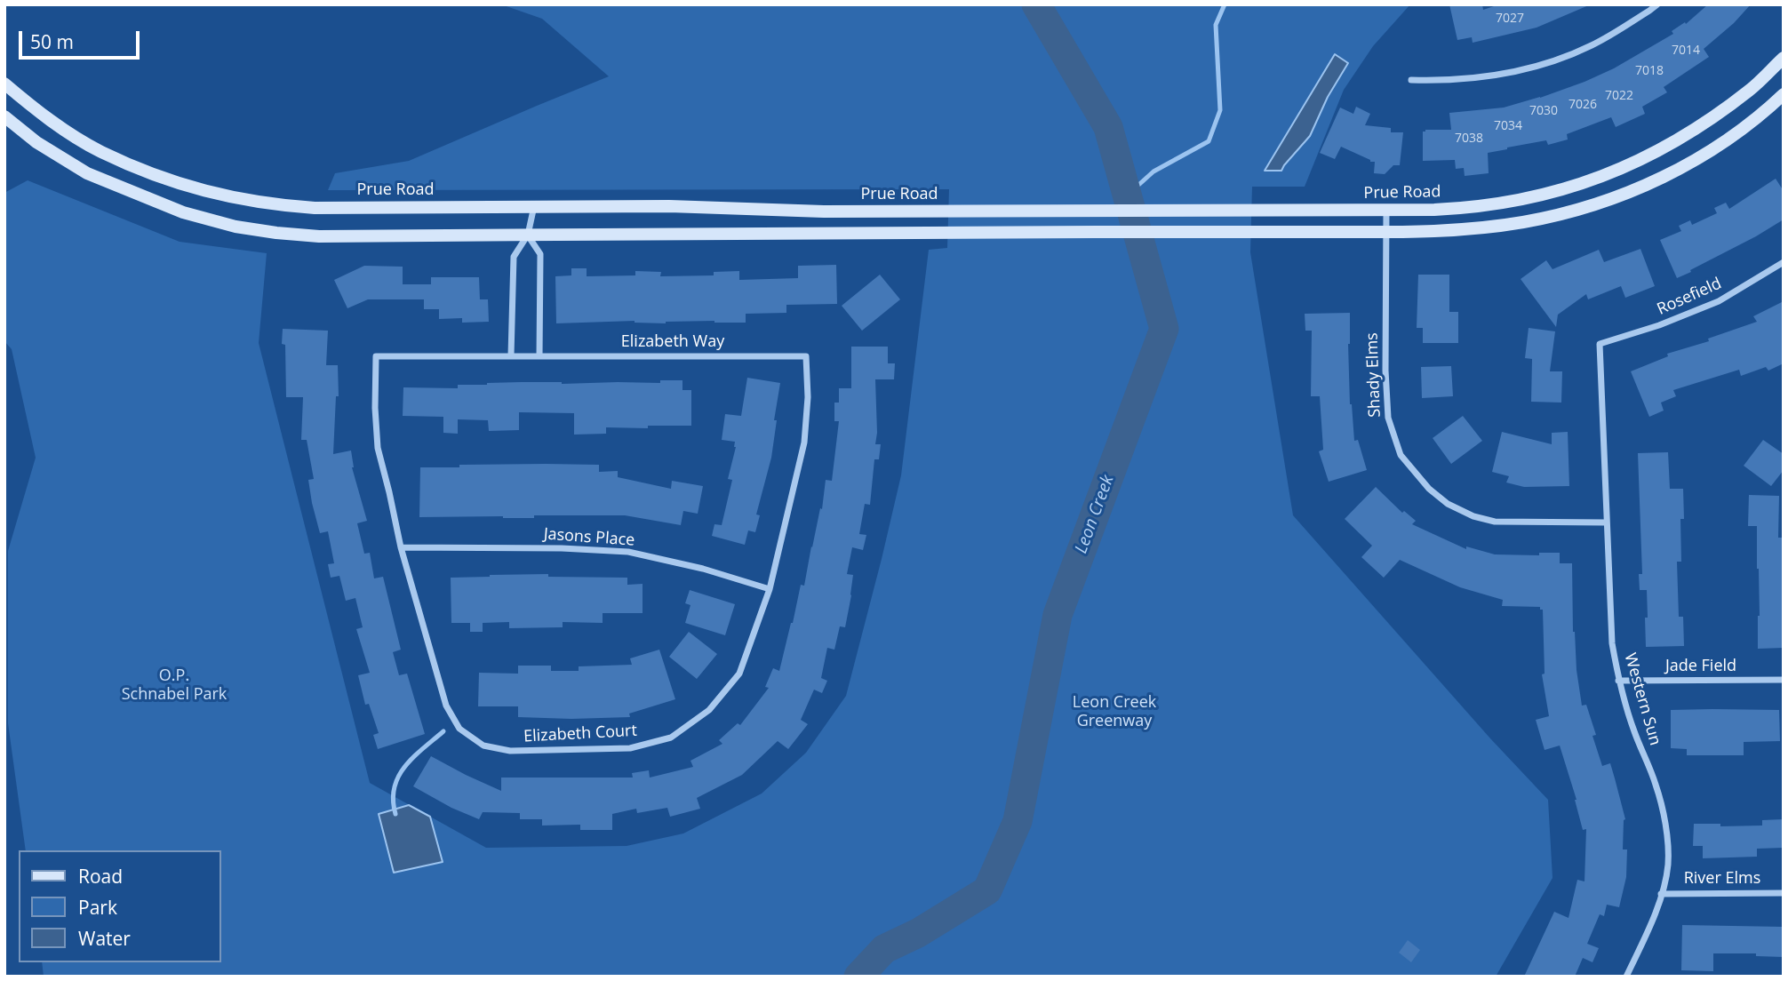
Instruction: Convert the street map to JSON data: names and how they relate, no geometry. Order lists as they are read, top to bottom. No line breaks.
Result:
{"streets":{"main road":["Prue Road"],"street":["Rosefield","Elizabeth Way","Shady Elms","Jasons Place","Jade Field","Western Sun","Elizabeth Court","River Elms"]},"crossings":[["Prue Road","Shady Elms"],["Rosefield","Western Sun"],["Elizabeth Way","Elizabeth Court"],["Shady Elms","Western Sun"],["Jasons Place","Elizabeth Court"],["Jade Field","Western Sun"],["Western Sun","River Elms"]],"water":["Leon Creek"],"parks":["O.P. Schnabel Park","Leon Creek Greenway"],"house_numbers":["7027","7014","7018","7022","7026","7030","7034","7038"],"legend":["Road","Park","Water"],"scale_bar":"50 m"}
